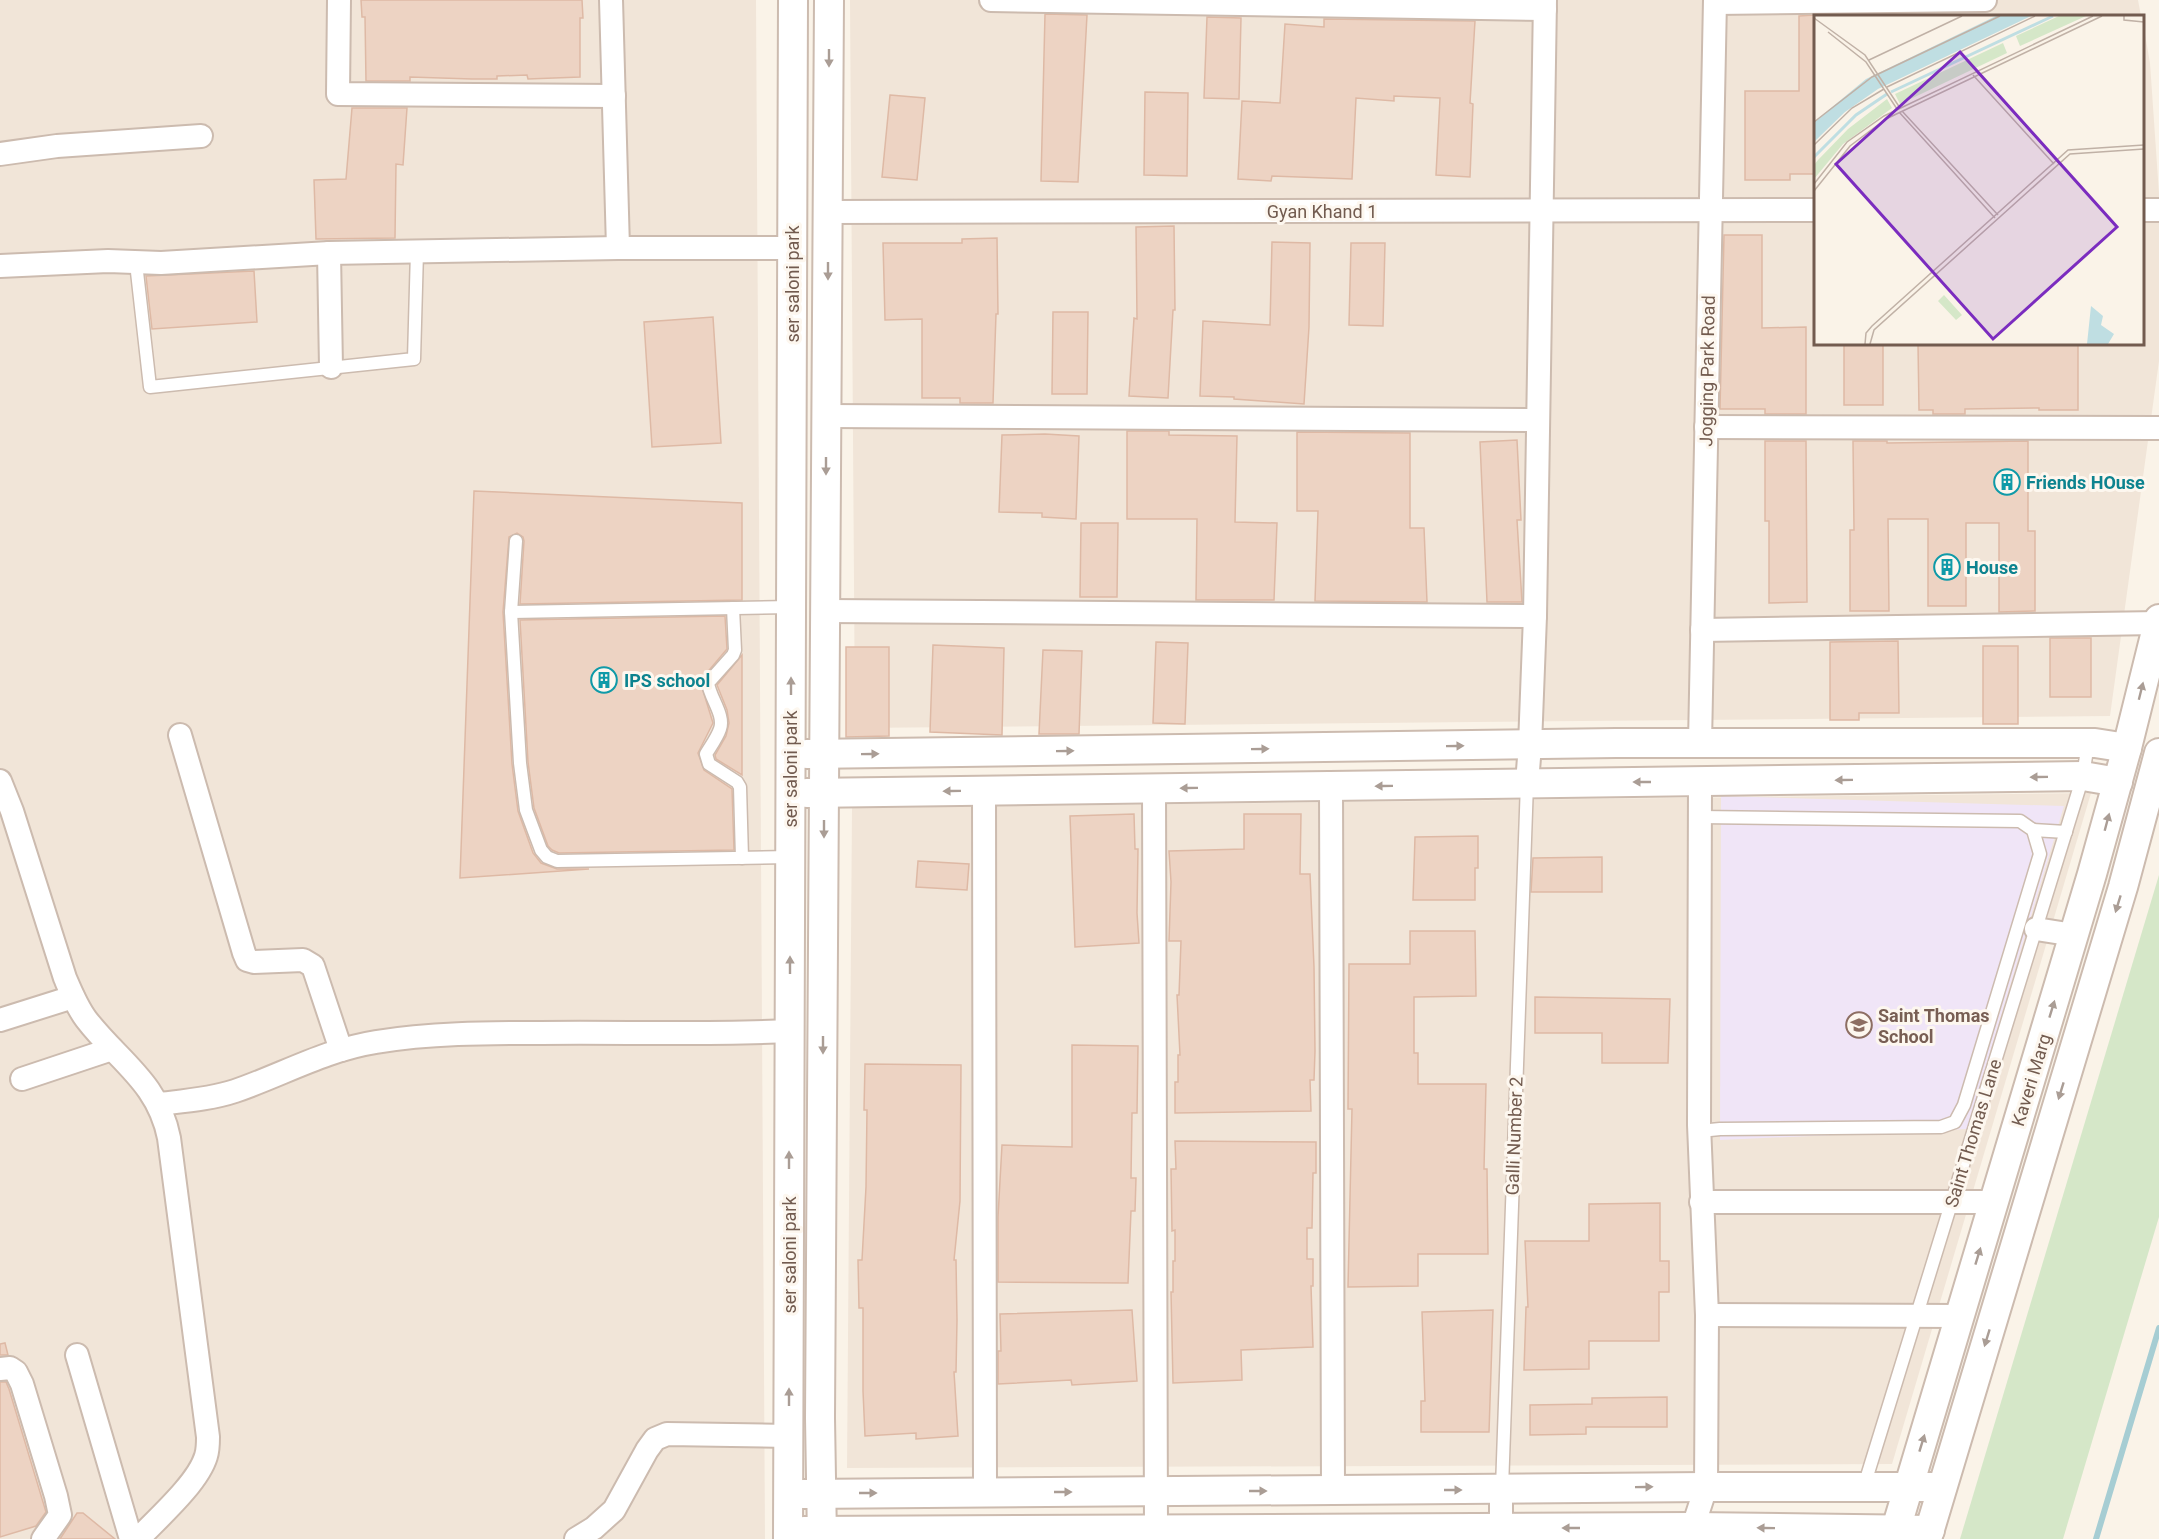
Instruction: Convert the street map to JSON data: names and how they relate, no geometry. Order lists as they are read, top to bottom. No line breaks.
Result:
{"streets":{"street":["Gyan Khand 1","ser saloni park","Jogging Park Road","Kaveri Marg"],"lane":["Saint Thomas Lane","Galli Number 2"]},"crossings":[["Gyan Khand 1","Jogging Park Road"]],"places":{"building":["Friends HOuse","House","IPS school"],"school or university":["Saint Thomas School"]}}
